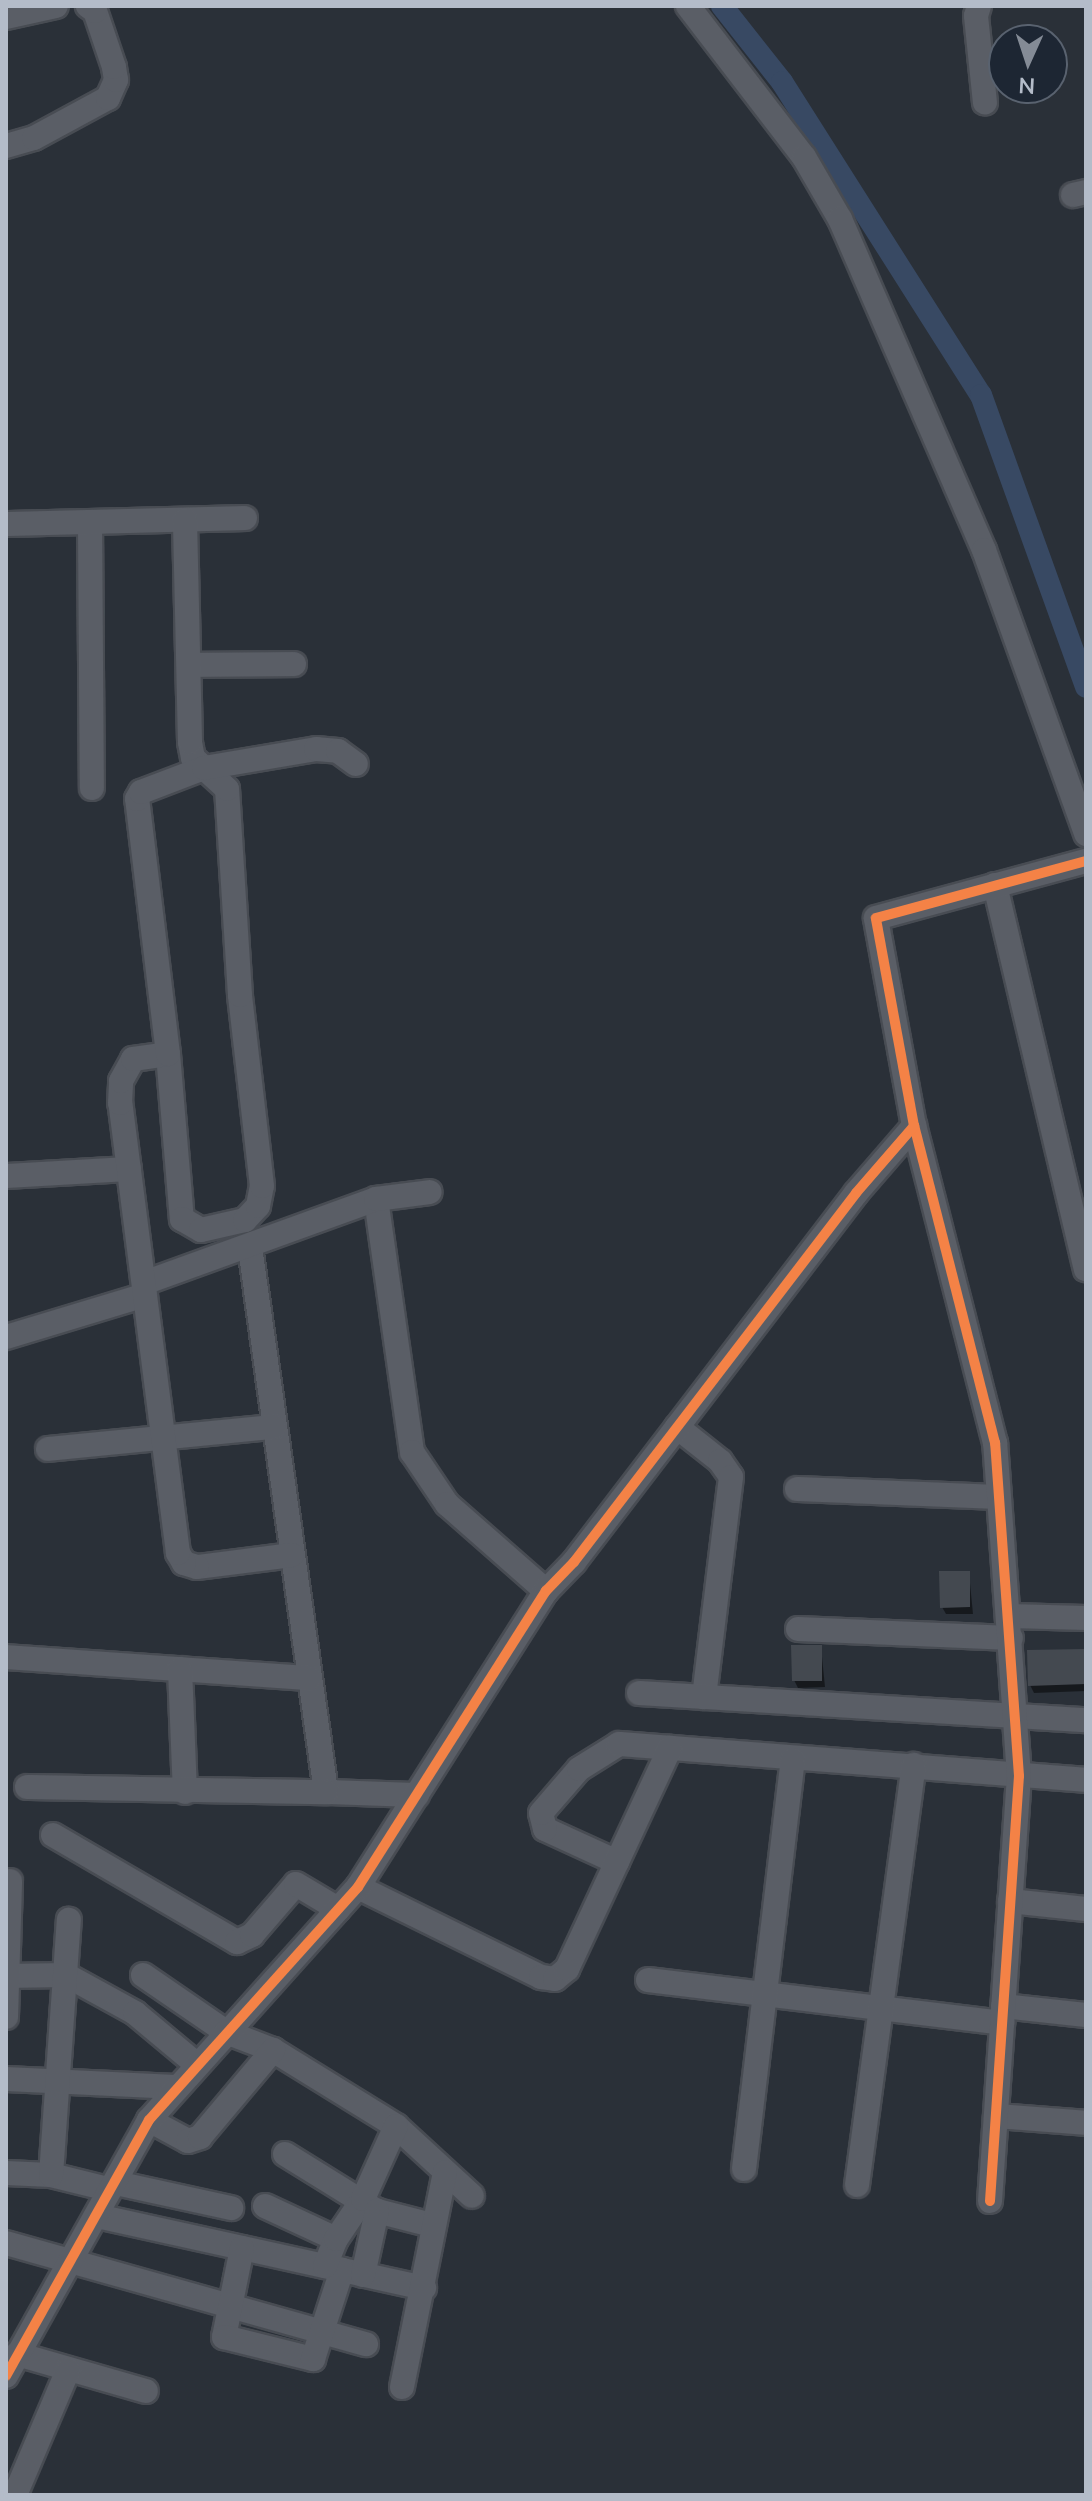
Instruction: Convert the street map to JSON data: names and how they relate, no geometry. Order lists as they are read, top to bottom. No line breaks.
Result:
{"north":"bottom"}
